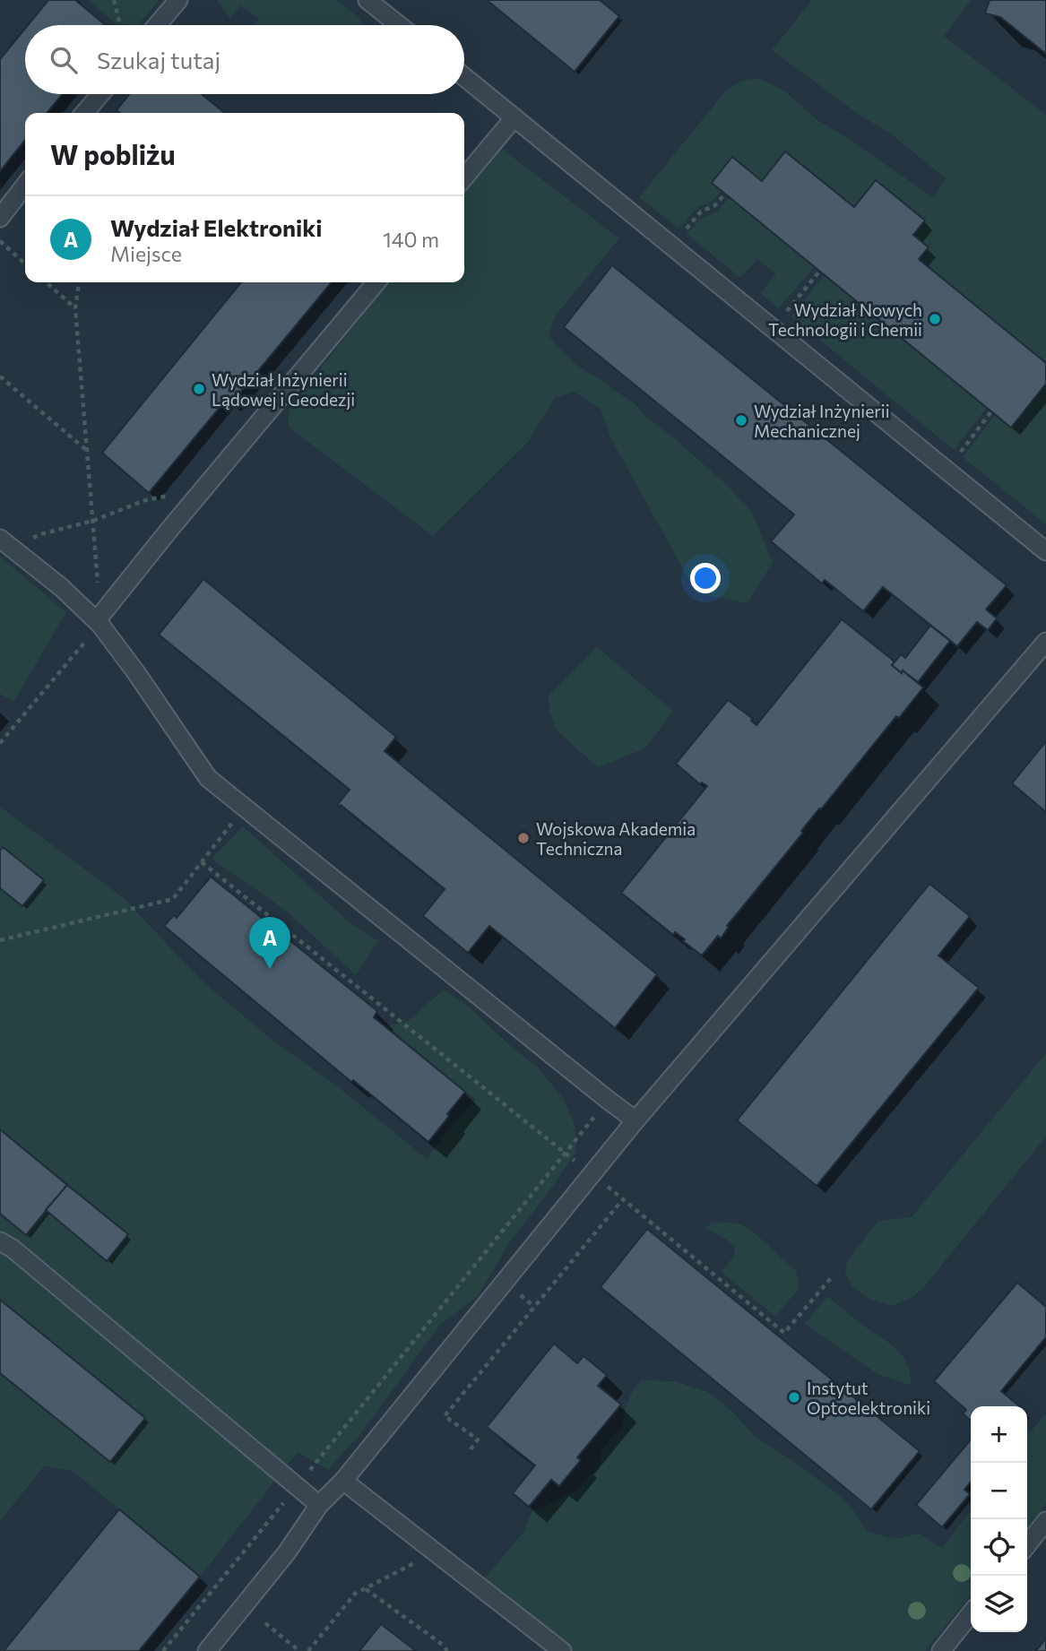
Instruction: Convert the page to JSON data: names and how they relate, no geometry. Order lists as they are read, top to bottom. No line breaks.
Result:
{"places":["Wydział Nowych Technologii i Chemii","Wydział Inżynierii Lądowej i Geodezji","Wydział Inżynierii Mechanicznej","Wojskowa Akademia Techniczna","Instytut Optoelektroniki"],"page":{"search":"Szukaj tutaj","heading":"W pobliżu","list":[{"mark":"A","name":"Wydział Elektroniki","note":"Miejsce","value":"140 m"}],"pins":"A","map_buttons":["+","−"]}}
